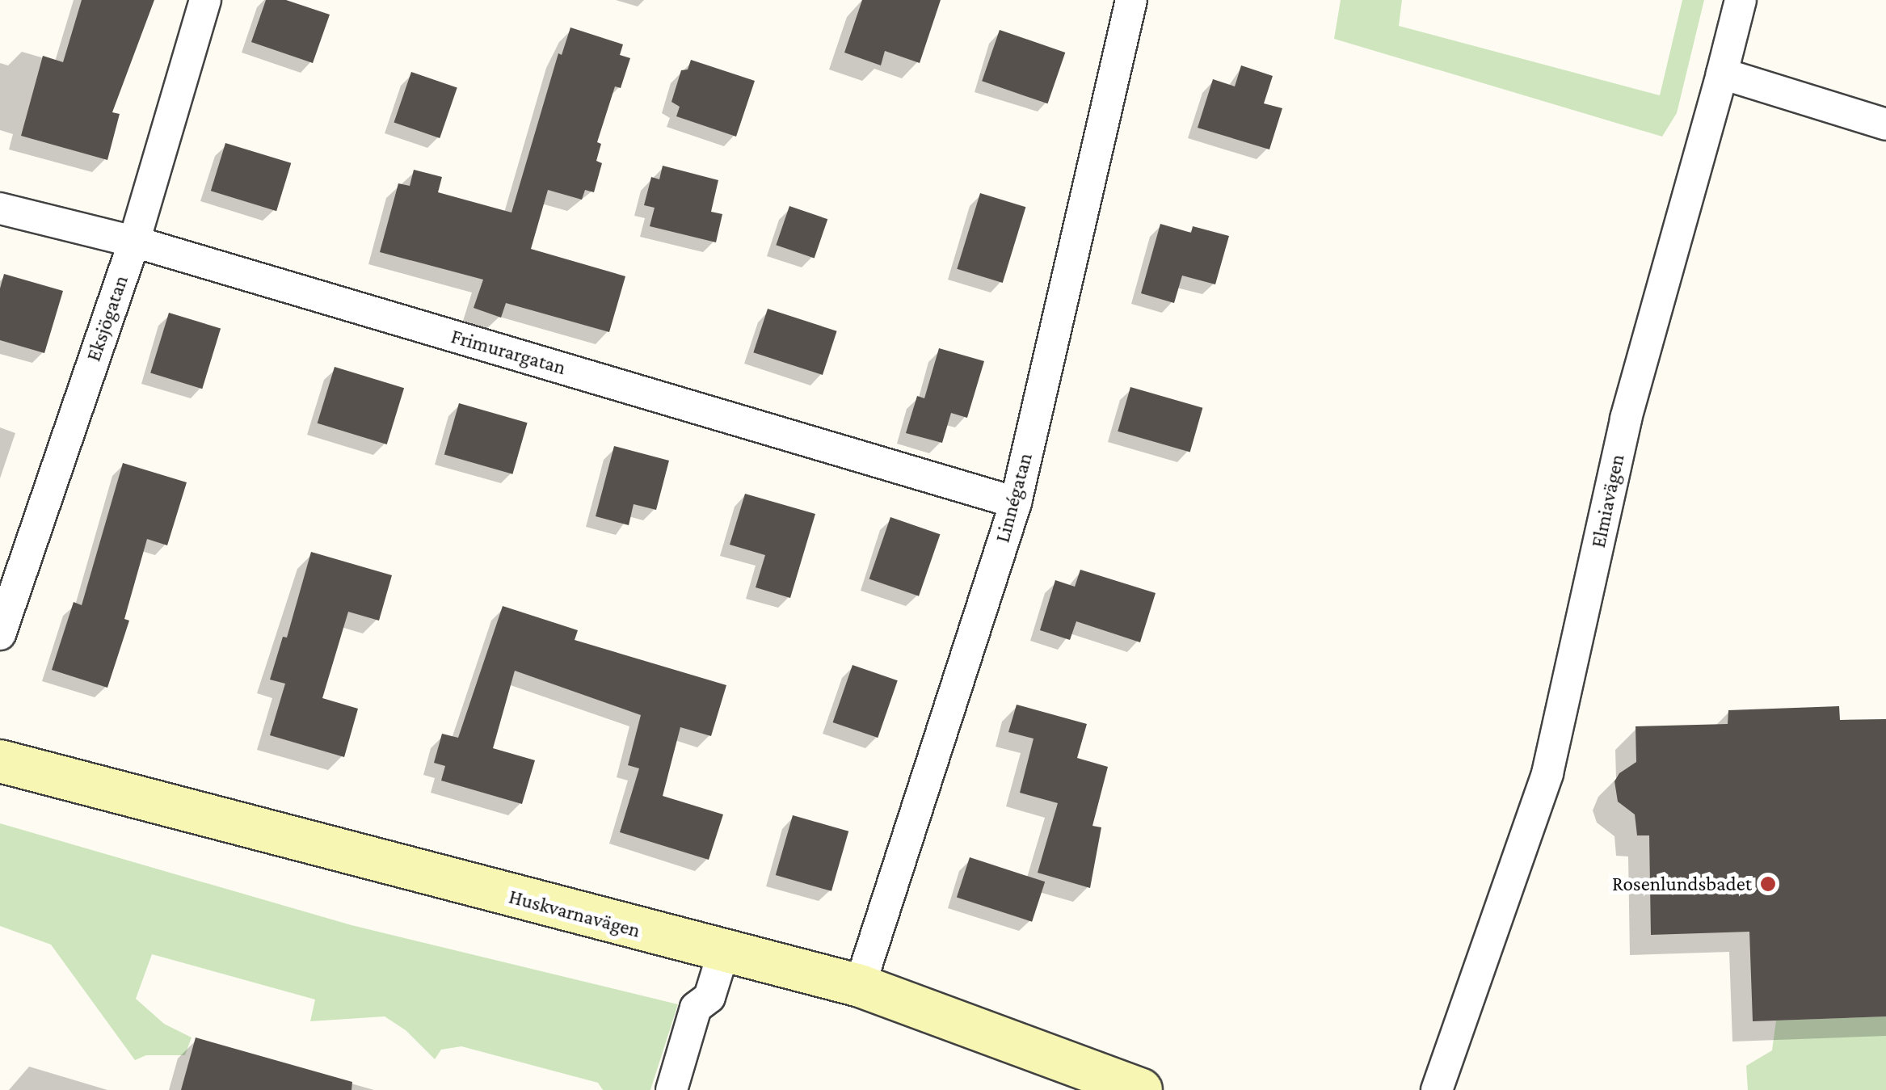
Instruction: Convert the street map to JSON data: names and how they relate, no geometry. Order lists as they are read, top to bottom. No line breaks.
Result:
{"streets":{"street":["Eksjögatan","Frimurargatan","Linnégatan","Elmiavägen","Huskvarnavägen"]},"crossings":[["Eksjögatan","Frimurargatan"],["Frimurargatan","Linnégatan"],["Linnégatan","Huskvarnavägen"]],"places":["Rosenlundsbadet"]}
